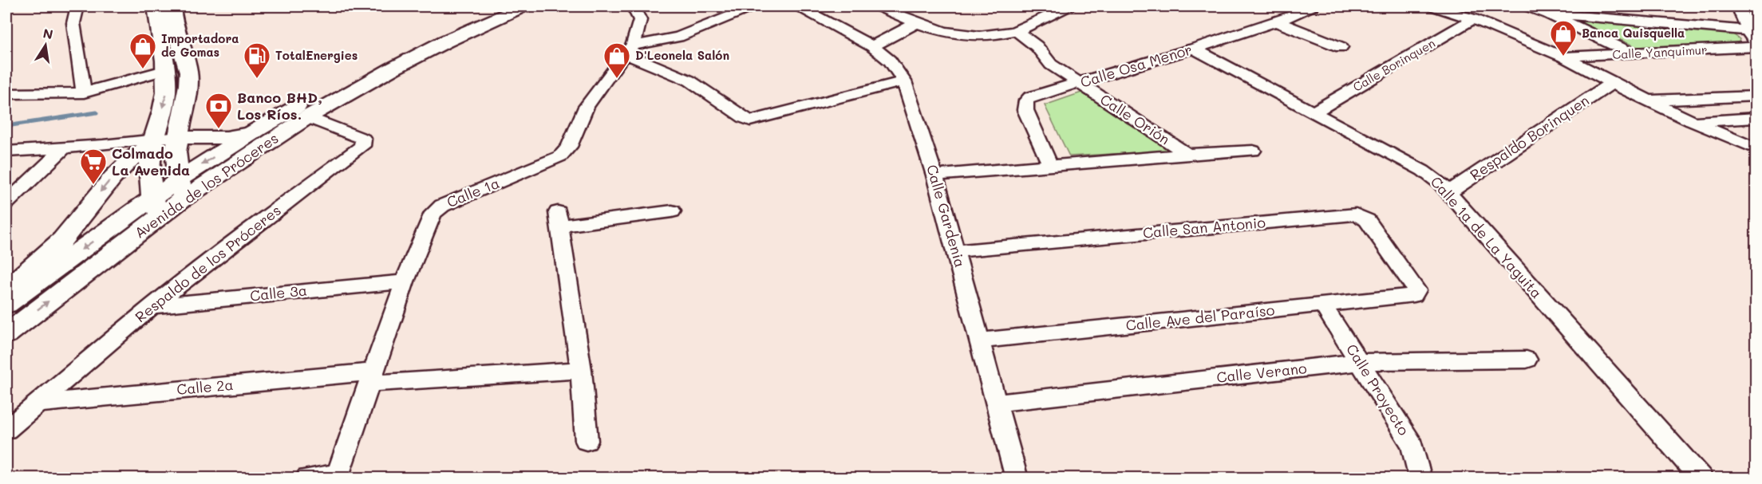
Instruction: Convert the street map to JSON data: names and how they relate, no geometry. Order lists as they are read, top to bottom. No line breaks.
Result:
{"streets":{"main road":["Avenida de los Próceres"],"street":["Calle Yanquimur","Calle Borinquen","Calle Osa Menor","Calle Orión","Respaldo Borinquen","Calle 1a","Calle Gardenia","Calle San Antonio","Calle 1a de La Yaguita","Respaldo de los Próceres","Calle 3a","Calle Ave del Paraíso","Calle Verano","Calle 2a","Calle Proyecto"]},"crossings":[["Calle Borinquen","Calle 1a de La Yaguita"],["Calle Osa Menor","Calle Orión"],["Calle Osa Menor","Calle 1a de La Yaguita"],["Respaldo Borinquen","Calle 1a de La Yaguita"],["Avenida de los Próceres","Respaldo de los Próceres"],["Calle 1a","Calle 3a"],["Calle 1a","Calle 2a"],["Calle Gardenia","Calle San Antonio"],["Calle Gardenia","Calle Ave del Paraíso"],["Calle Gardenia","Calle Verano"],["Calle San Antonio","Calle Ave del Paraíso"],["Respaldo de los Próceres","Calle 3a"],["Respaldo de los Próceres","Calle 2a"],["Calle Ave del Paraíso","Calle Proyecto"],["Calle Verano","Calle Proyecto"]],"places":{"shop":["Banca Quisquella","Importadora de Gomas","D'Leonela Salón"],"fuel station":["TotalEnergies"],"bank":["Banco BHD, Los Ríos."],"supermarket":["Colmado La Avenida"]},"north":"top"}
